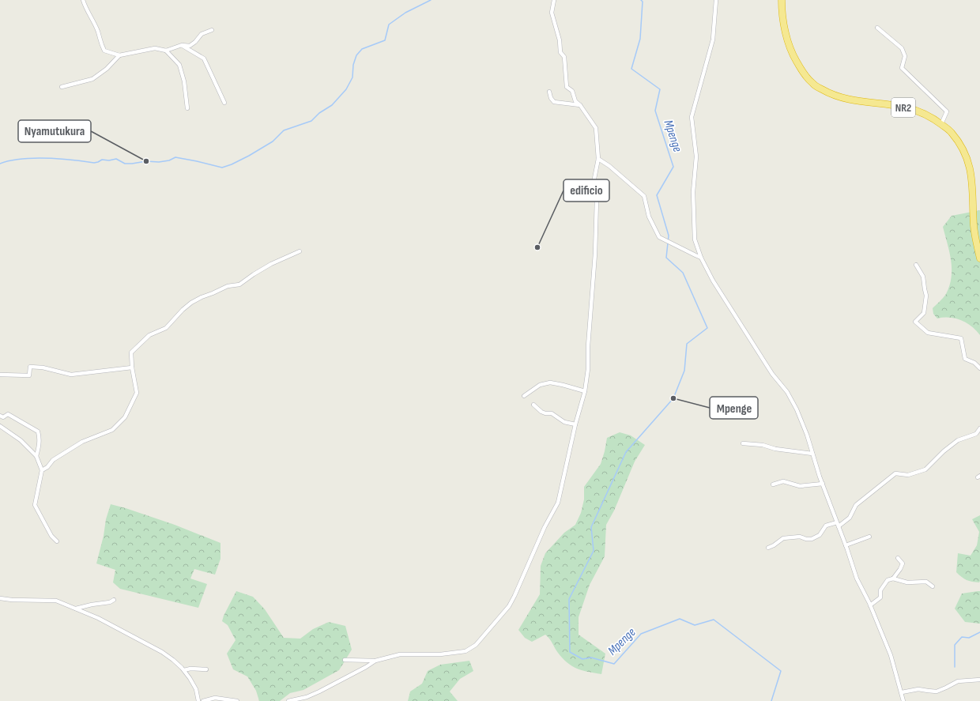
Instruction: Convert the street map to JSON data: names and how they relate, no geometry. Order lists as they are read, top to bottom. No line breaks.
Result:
{"streets":{"highway":["NR2"]},"water":["Mpenge"],"places":["Nyamutukura","edificio","Mpenge"]}
